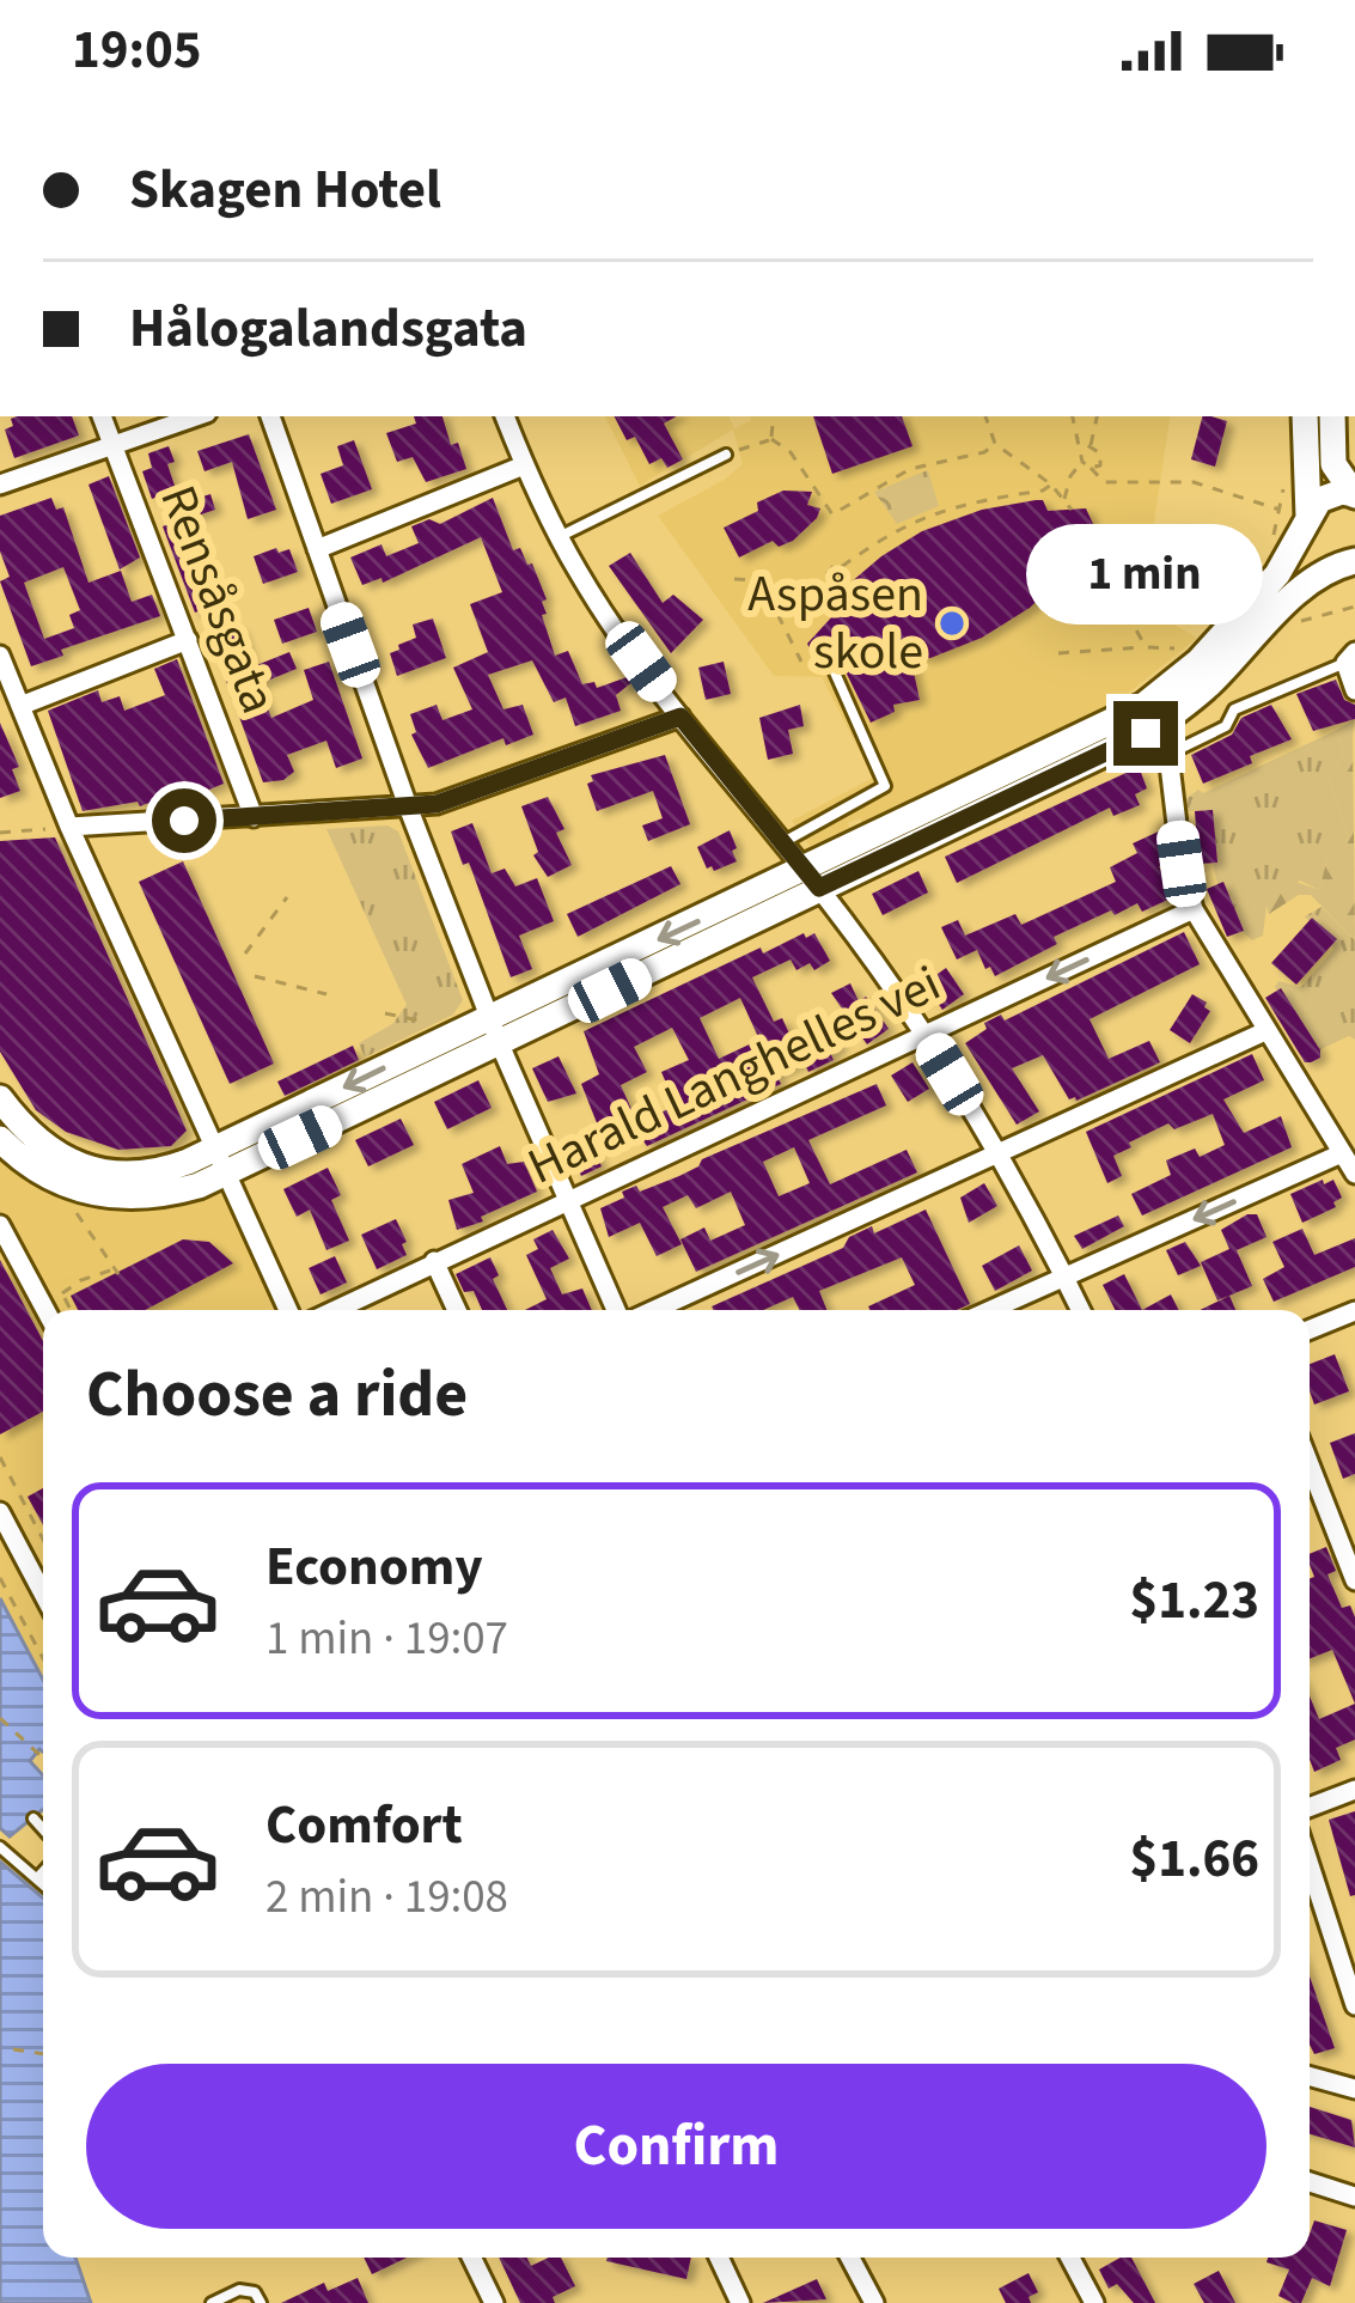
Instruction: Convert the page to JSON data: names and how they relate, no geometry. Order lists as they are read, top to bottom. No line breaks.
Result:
{"streets":{"street":["Rensåsgata","Harald Langhelles vei"]},"places":["Aspåsen skole"],"page":{"status":"19:05","banner":["Skagen Hotel","Hålogalandsgata"],"bubble":"1 min","heading":"Choose a ride","list":[{"name":"Economy","note":"1 min · 19:07","value":"$1.23"},{"name":"Comfort","note":"2 min · 19:08","value":"$1.66"}],"buttons":"Confirm"}}
